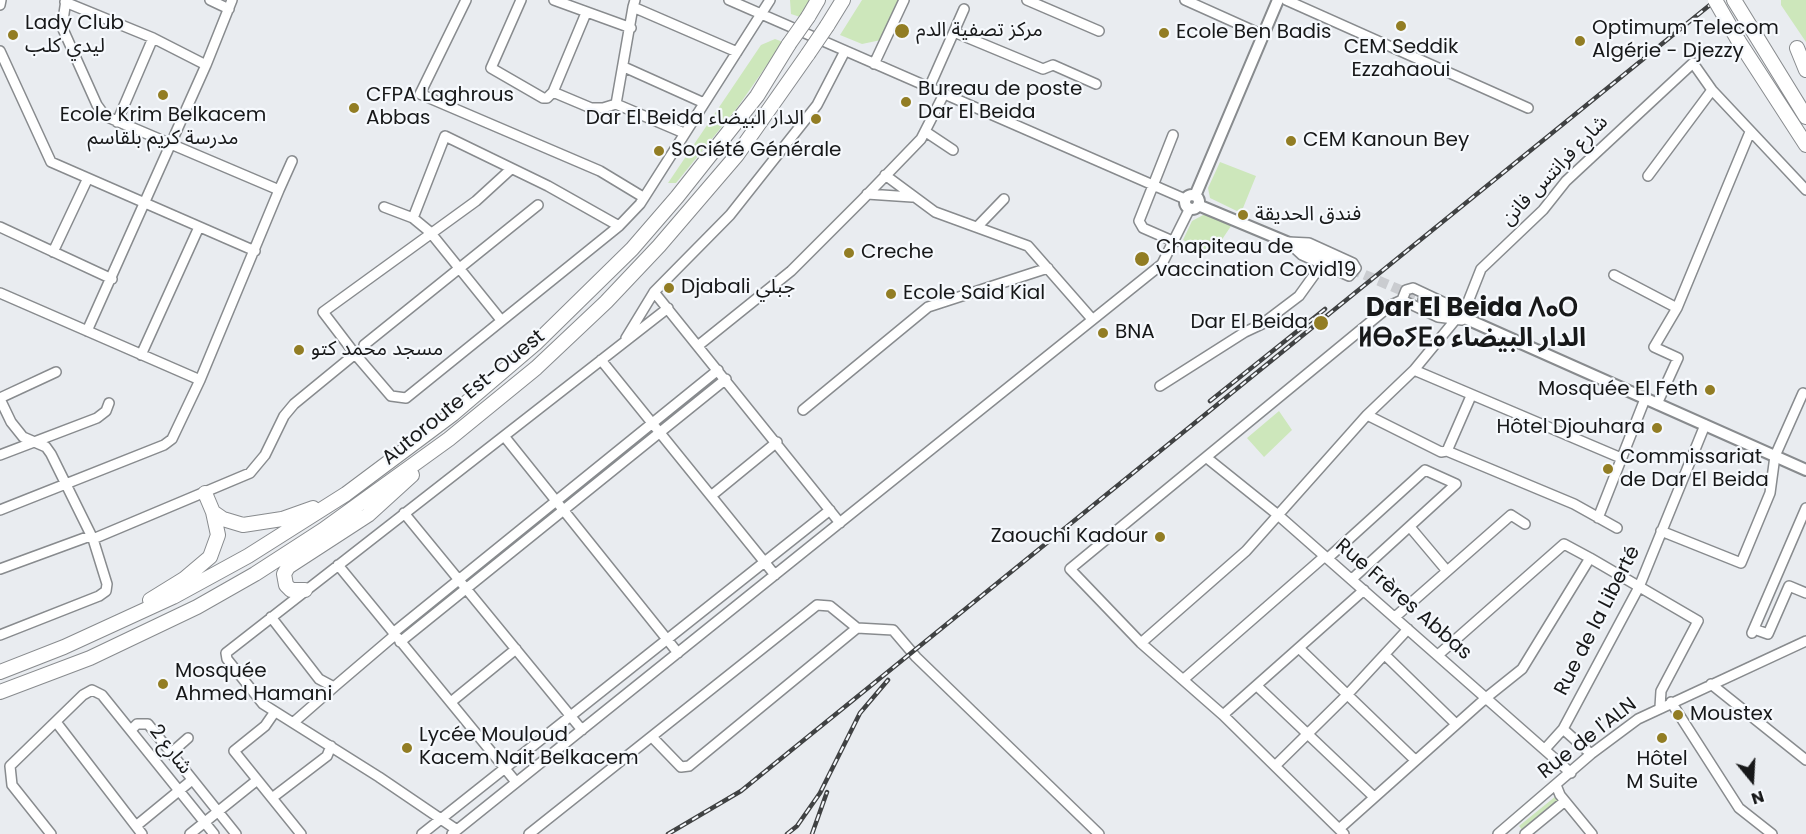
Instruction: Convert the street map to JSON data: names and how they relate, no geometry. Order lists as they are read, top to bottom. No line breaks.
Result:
{"streets":{"highway":["Autoroute Est-Ouest"],"street":["شارع فرانتس فانن","Rue Frères Abbas","Rue de la Liberté","Rue de l'ALN","شارع 2"]},"crossings":[["شارع فرانتس فانن","Rue Frères Abbas"],["Rue Frères Abbas","Rue de la Liberté"],["Rue Frères Abbas","Rue de l'ALN"]],"districts":["Dar El Beida ⴷⴰⵔ ⵍⴱⴰⵢⴹⴰ الدار البيضاء"],"places":["CEM Seddik Ezzahaoui","مركز تصفية الدم","Ecole Ben Badis","Lady Club ليدي كلب","Optimum Telecom Algérie - Djezzy","Ecole Krim Belkacem مدرسة كريم بلقاسم","Bureau de poste Dar El Beida","CFPA Laghrous Abbas","Dar El Beida الدار البيضاء","CEM Kanoun Bey","Société Générale","فندق الحديقة","Creche","Chapiteau de vaccination Covid19","Djabali جبلي","Ecole Said Kial","Dar El Beida","BNA","مسجد محمد كتو","Mosquée El Feth","Hôtel Djouhara","Commissariat de Dar El Beida","Zaouchi Kadour","Mosquée Ahmed Hamani","Moustex","Hôtel M Suite","Lycée Mouloud Kacem Nait Belkacem"],"north":"bottom"}
